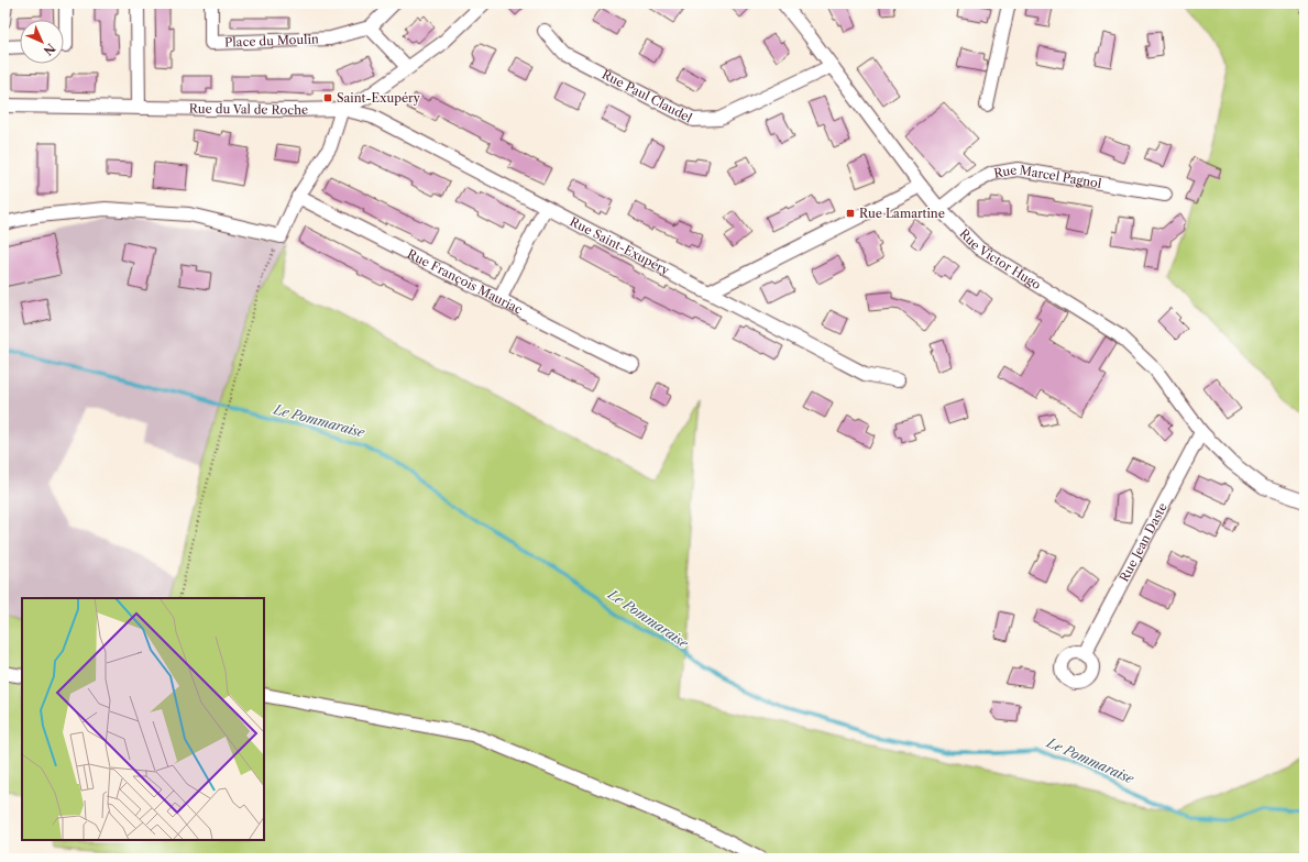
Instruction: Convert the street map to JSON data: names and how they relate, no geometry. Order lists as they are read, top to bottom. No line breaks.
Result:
{"streets":{"street":["Place du Moulin","Rue Paul Claudel","Rue du Val de Roche","Rue Marcel Pagnol","Rue Saint-Exupéry","Rue Victor Hugo","Rue François Mauriac","Rue Jean Daste"]},"crossings":[["Rue Paul Claudel","Rue Victor Hugo"],["Rue du Val de Roche","Rue Saint-Exupéry"],["Rue Marcel Pagnol","Rue Victor Hugo"],["Rue Victor Hugo","Rue Jean Daste"]],"water":["Le Pommaraise"],"places":{"transit":["Saint-Exupéry","Rue Lamartine"]},"north":"bottom right"}
